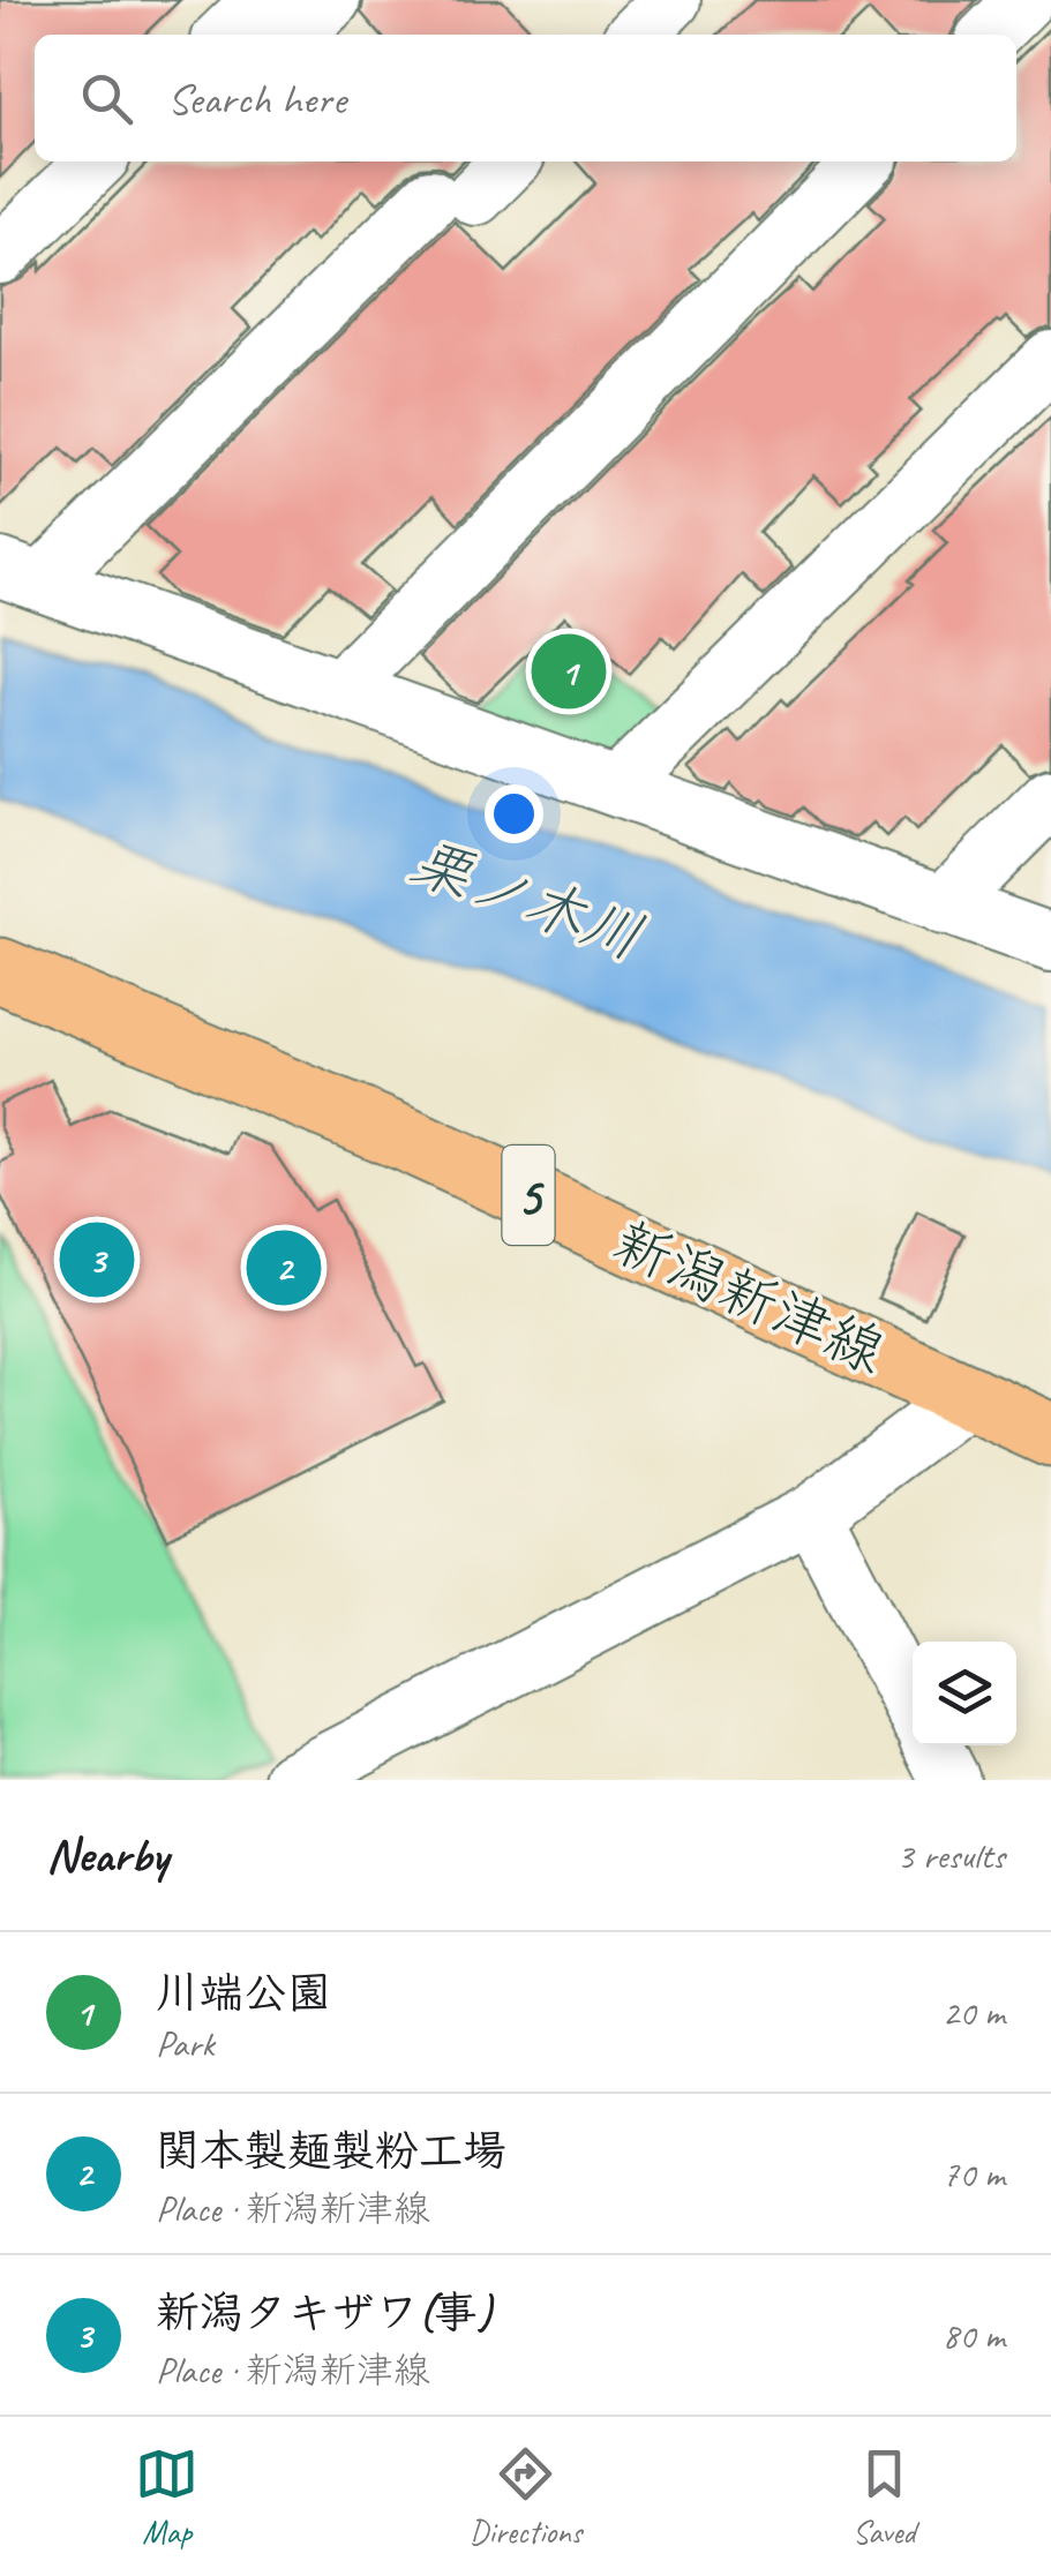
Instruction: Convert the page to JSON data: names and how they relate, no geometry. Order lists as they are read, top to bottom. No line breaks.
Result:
{"streets":{"main road":["5","新潟新津線"]},"water":["栗ノ木川"],"page":{"search":"Search here","pins":["1","3","2"],"heading":["Nearby","3 results"],"list":[{"mark":"1","name":"川端公園","note":"Park","value":"20 m"},{"mark":"2","name":"関本製麺製粉工場","note":"Place · 新潟新津線","value":"70 m"},{"mark":"3","name":"新潟タキザワ(事)","note":"Place · 新潟新津線","value":"80 m"}],"nav":["Map","Directions","Saved"]}}
